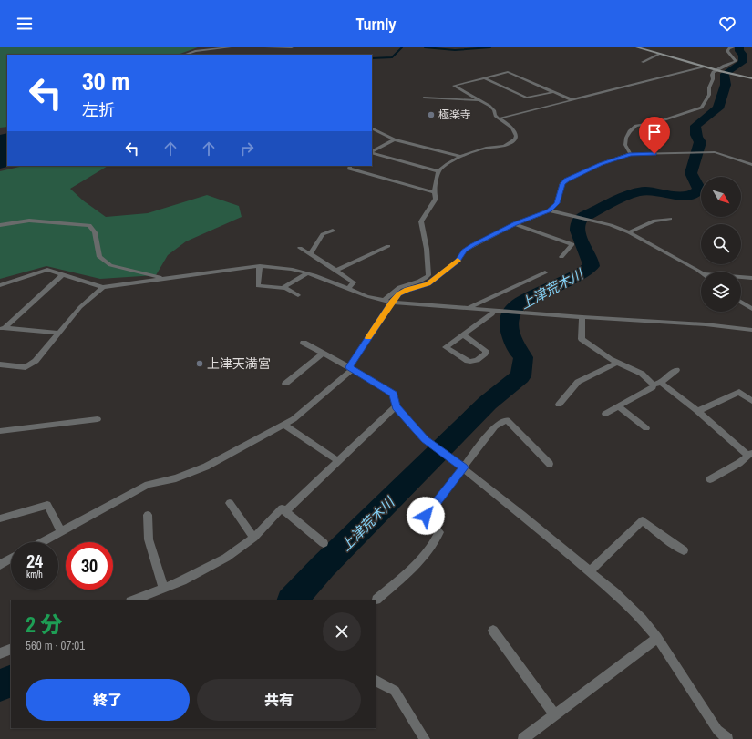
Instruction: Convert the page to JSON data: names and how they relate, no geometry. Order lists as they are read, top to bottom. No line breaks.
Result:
{"water":["上津荒木川"],"places":["極楽寺","上津天満宮"],"north":"bottom right","page":{"header":"Turnly","turn":["30 m","左折"],"speed":"24 km/h","limit":"30","heading":["2 分","560 m · 07:01"],"buttons":["終了","共有"]}}
